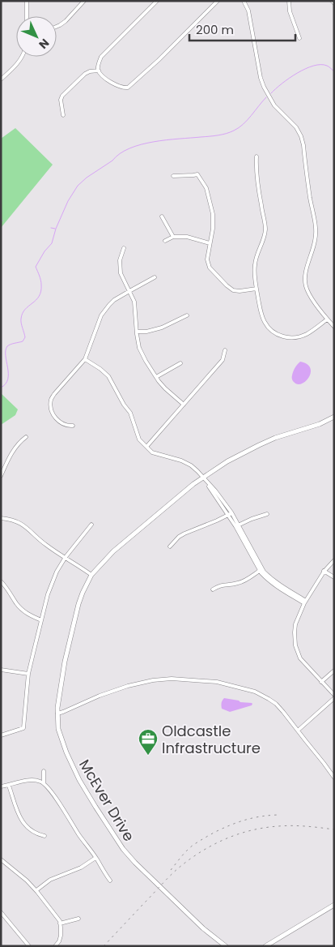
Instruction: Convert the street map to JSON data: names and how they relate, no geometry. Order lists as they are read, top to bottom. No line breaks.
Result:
{"streets":{"street":["McEver Drive"]},"places":{"office":["Oldcastle Infrastructure"]},"scale_bar":"200 m","north":"bottom right"}
